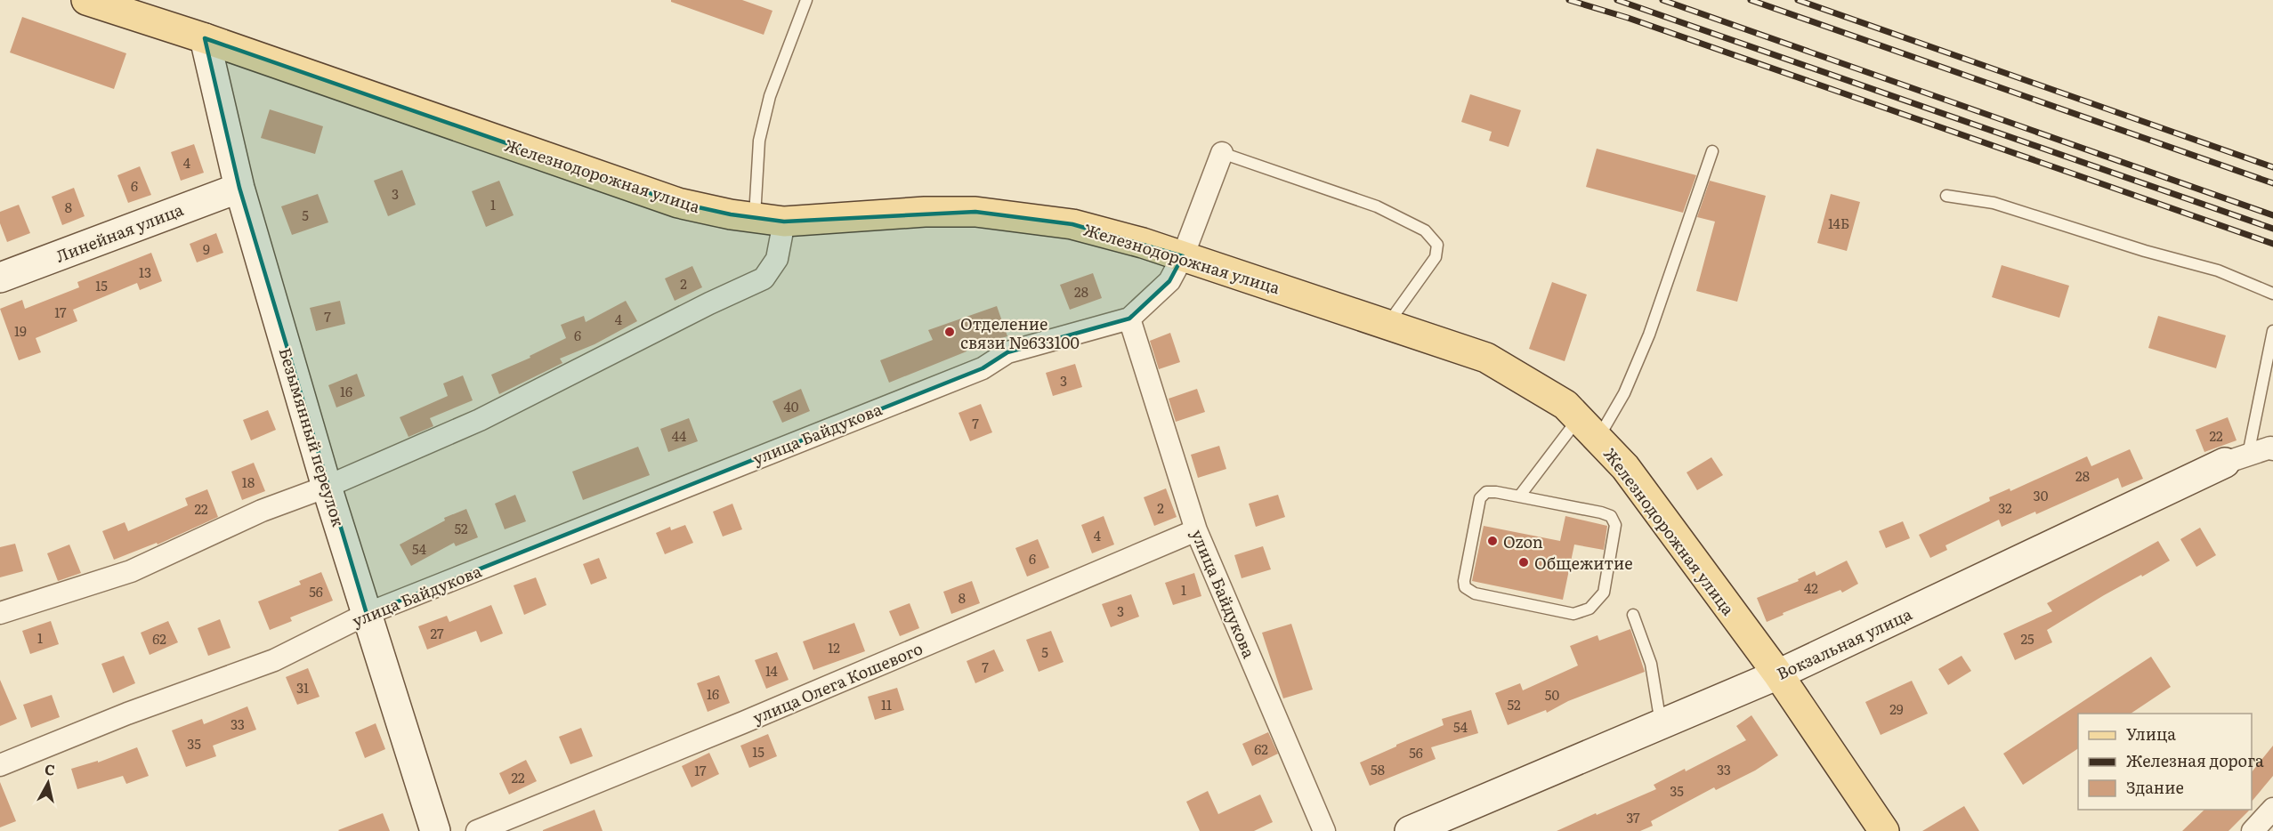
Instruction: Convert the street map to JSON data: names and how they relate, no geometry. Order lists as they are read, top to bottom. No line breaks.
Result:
{"streets":{"main road":["Железнодорожная улица"],"street":["Линейная улица","улица Байдукова","Безымянный переулок","Вокзальная улица","улица Олега Кошевого"]},"crossings":[["Железнодорожная улица","Безымянный переулок"],["Железнодорожная улица","Вокзальная улица"],["Линейная улица","Безымянный переулок"],["улица Байдукова","Безымянный переулок"],["улица Байдукова","улица Олега Кошевого"]],"places":["Отделение связи №633100","Ozon","Общежитие"],"house_numbers":["4","6","3","1","8","5","14Б","9","13","2","15","28","17","7","4","19","6","3","16","40","7","44","22","28","18","30","2","32","22","52","4","54","6","42","1","56","8","3","27","1","62","25","12","5","7","14","31","16","50","11","52","29","33","54","35","62","15","56","58","33","17","22","35","37"],"legend":["Улица","Железная дорога","Здание"],"north":"top"}
